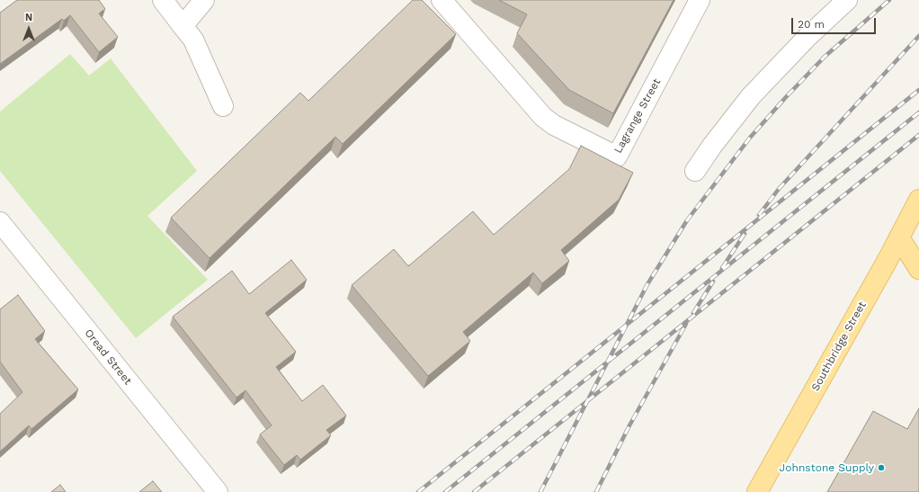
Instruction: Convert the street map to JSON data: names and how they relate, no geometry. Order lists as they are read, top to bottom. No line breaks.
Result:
{"streets":{"main road":["Southbridge Street"],"street":["Lagrange Street","Oread Street"]},"places":["Johnstone Supply"],"scale_bar":"20 m","north":"top"}
